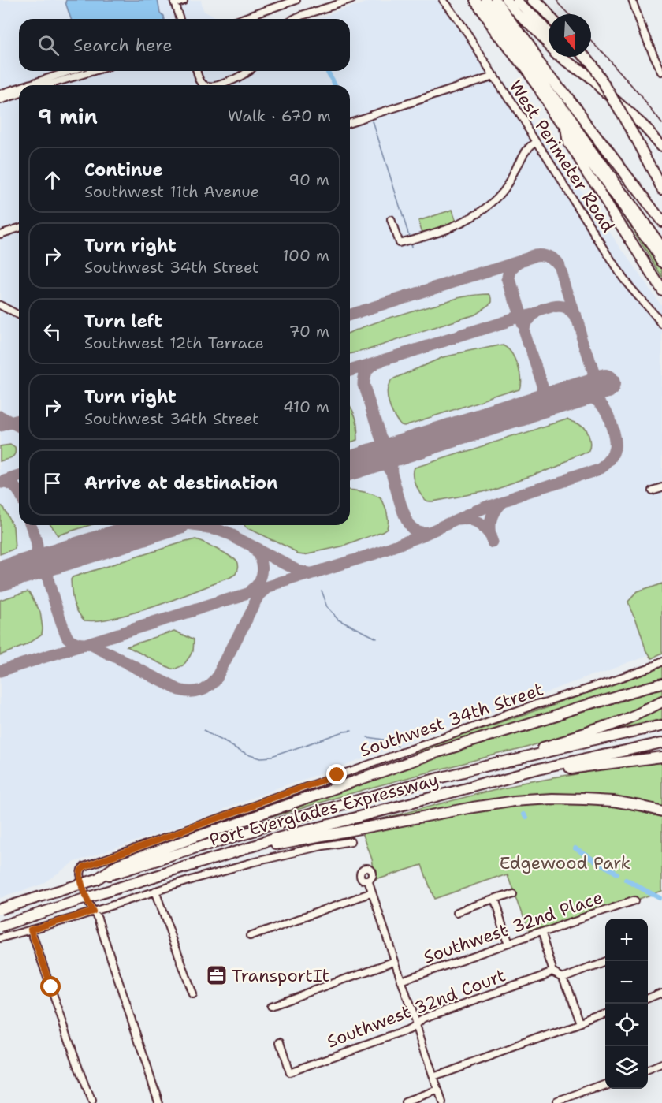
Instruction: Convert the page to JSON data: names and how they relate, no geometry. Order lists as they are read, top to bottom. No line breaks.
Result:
{"streets":{"highway":["Port Everglades Expressway"],"street":["West Perimeter Road","Southwest 34th Street","Southwest 32nd Place","Southwest 32nd Court"]},"parks":["Edgewood Park"],"places":{"office":["TransportIt"]},"north":"bottom","page":{"search":"Search here","heading":["9 min","Walk · 670 m"],"list":[["Continue","Southwest 11th Avenue","90 m"],["Turn right","Southwest 34th Street","100 m"],["Turn left","Southwest 12th Terrace","70 m"],["Turn right","Southwest 34th Street","410 m"],"Arrive at destination"],"map_buttons":["+","−"]}}
